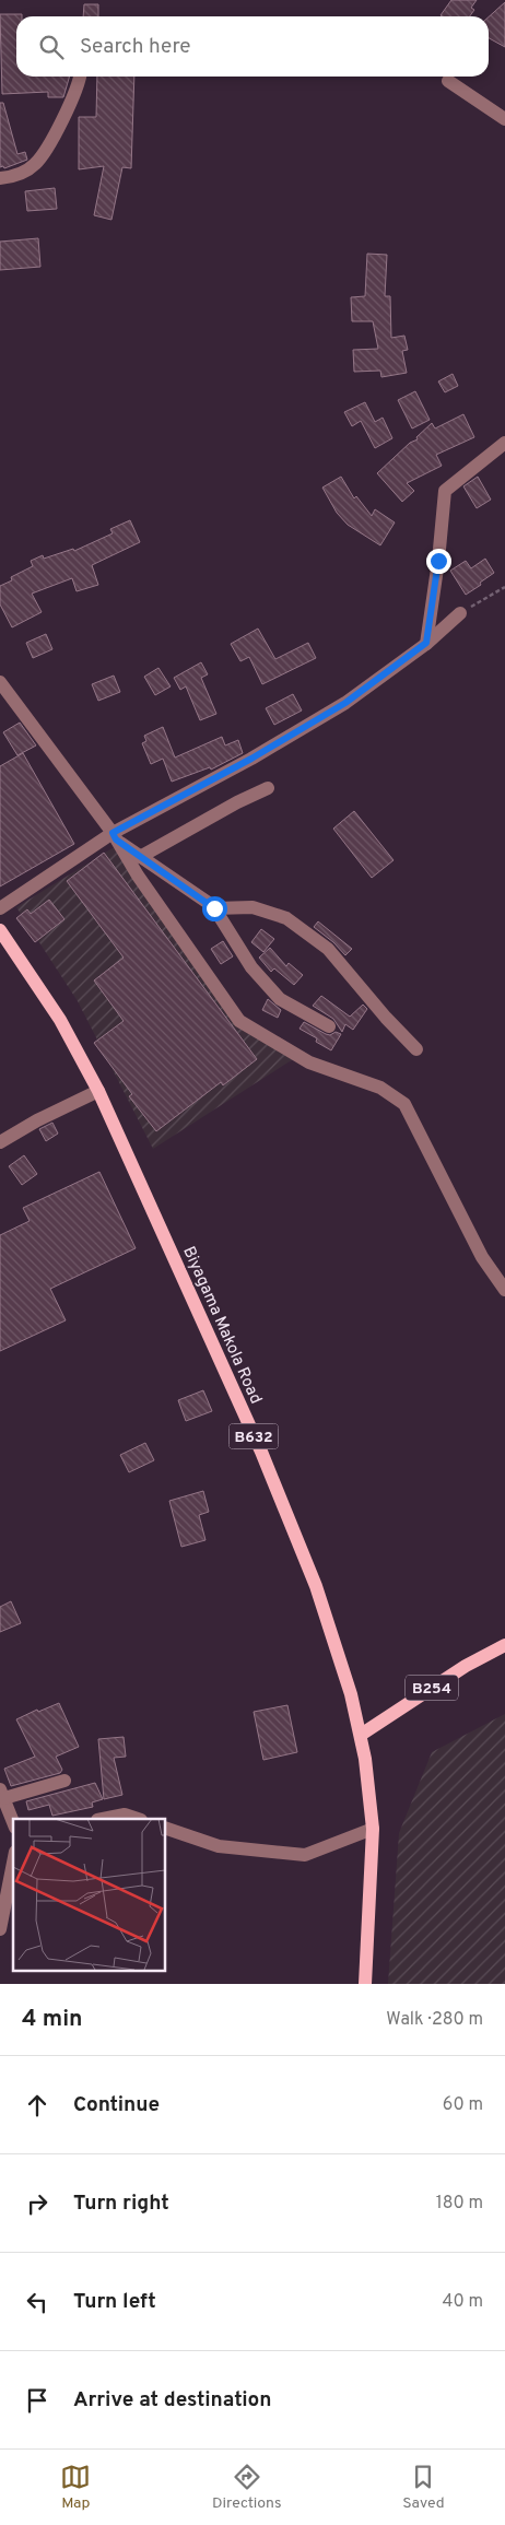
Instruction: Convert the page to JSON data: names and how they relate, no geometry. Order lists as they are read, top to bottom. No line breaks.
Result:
{"streets":{"main road":["Biyagama Makola Road","B632","B254"]},"crossings":[["Biyagama Makola Road","B254"]],"page":{"search":"Search here","heading":["4 min","Walk · 280 m"],"list":[["Continue","60 m"],["Turn right","180 m"],["Turn left","40 m"],"Arrive at destination"],"nav":["Map","Directions","Saved"]}}
